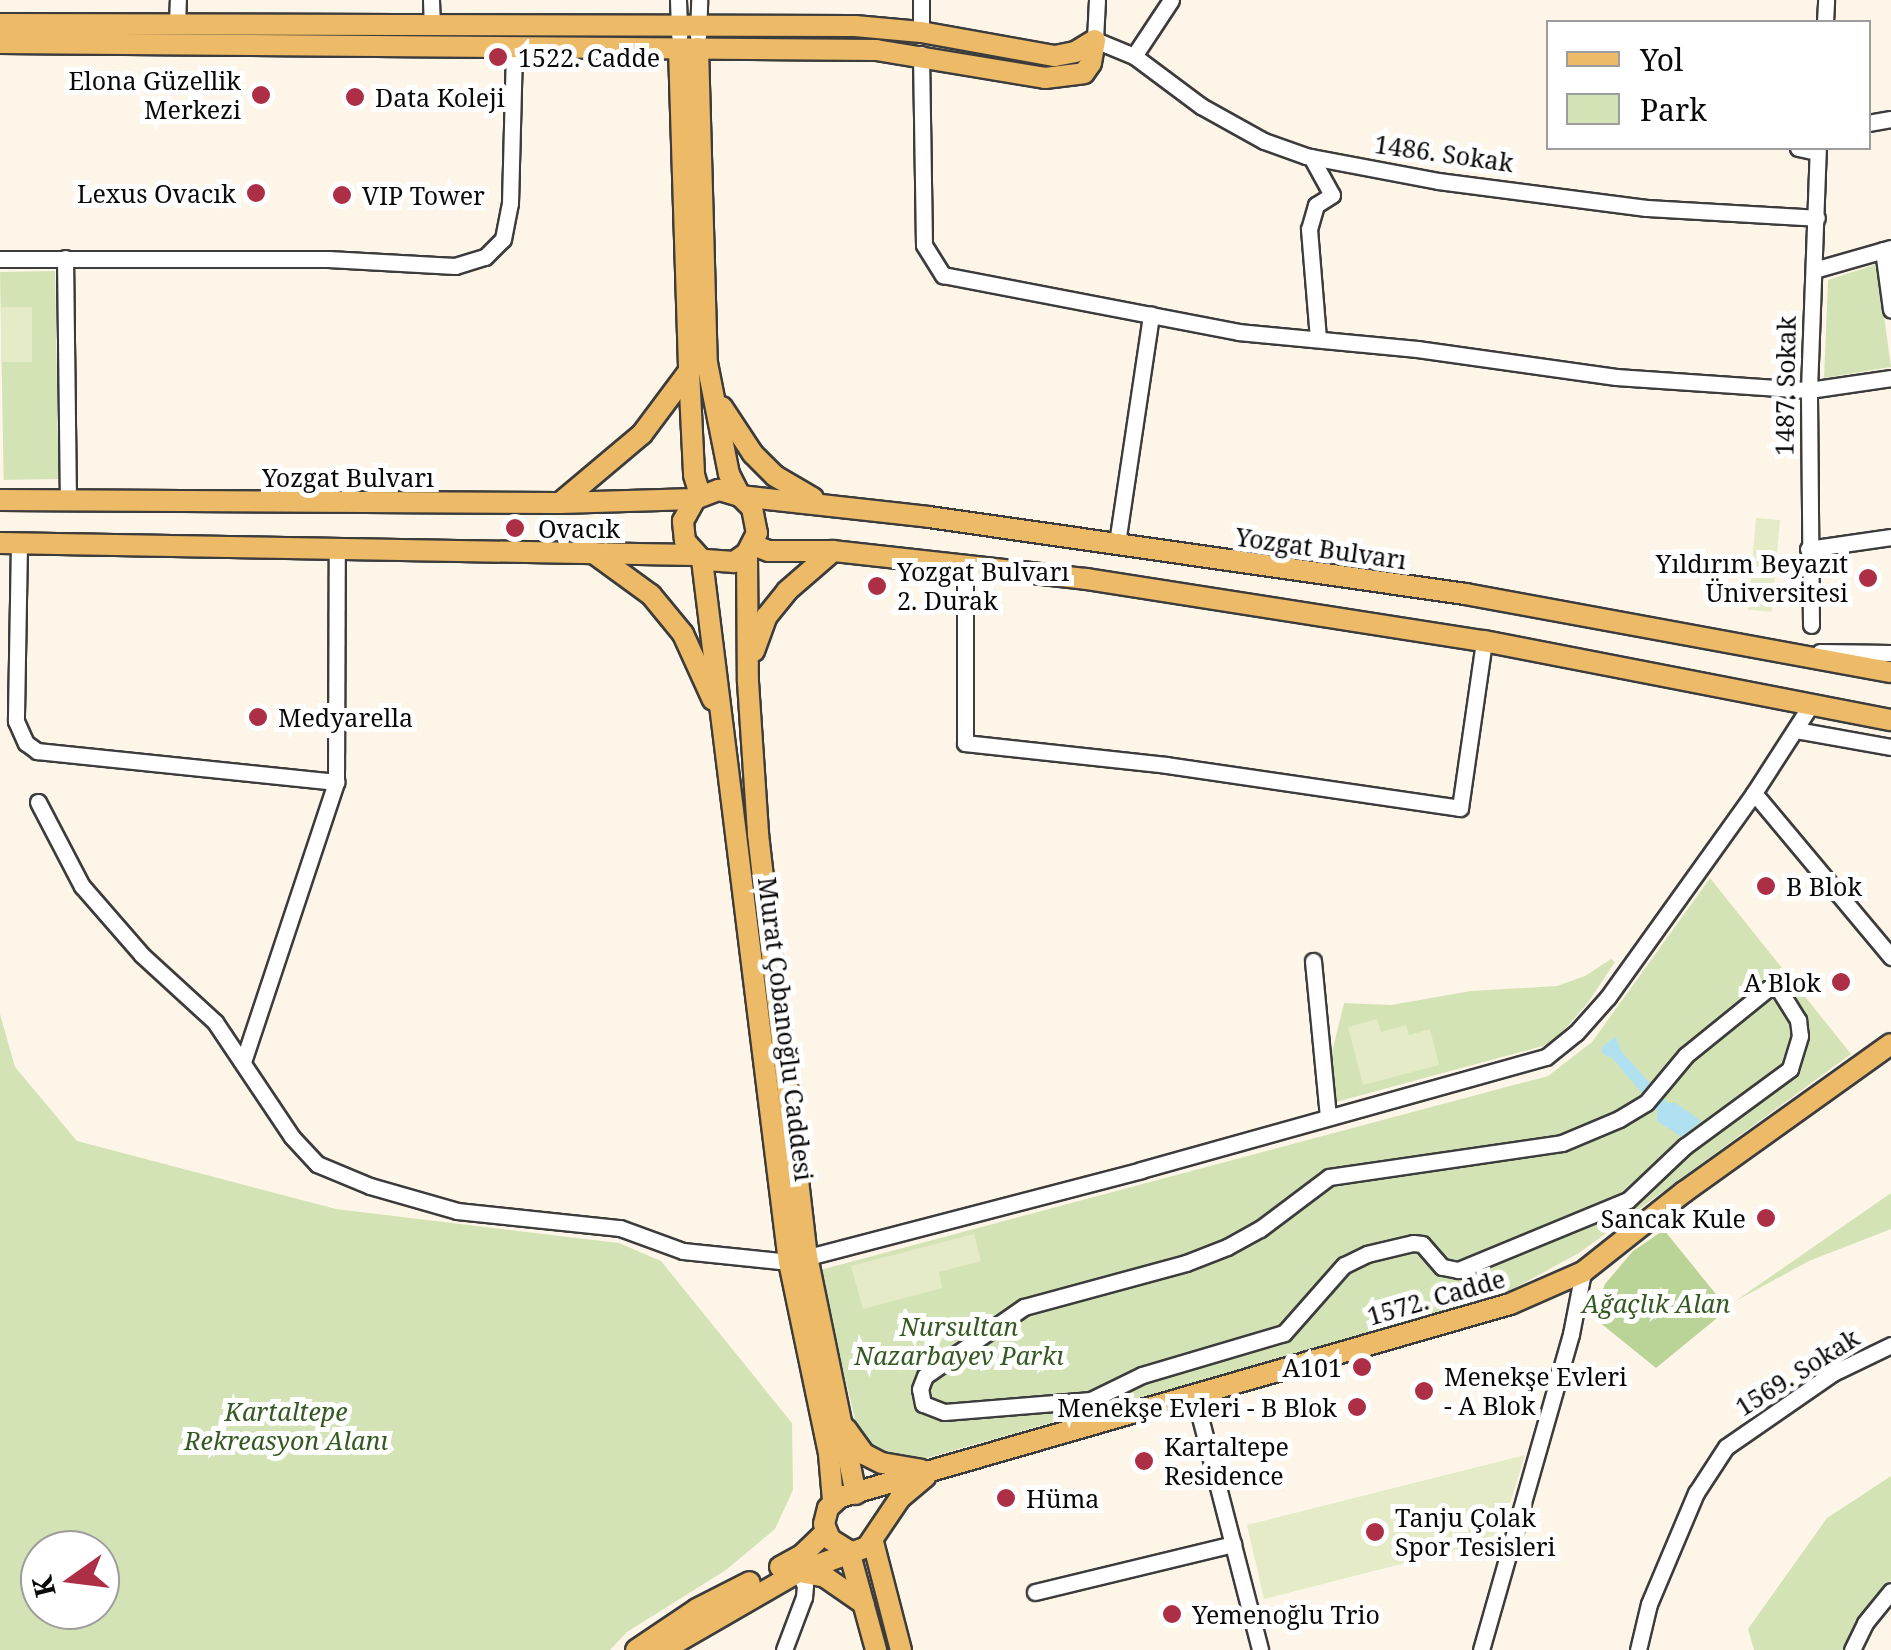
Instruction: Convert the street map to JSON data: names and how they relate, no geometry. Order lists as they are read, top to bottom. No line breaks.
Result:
{"streets":{"main road":["Yozgat Bulvarı","Murat Çobanoğlu Caddesi","1572. Cadde"],"street":["1486. Sokak","1487. Sokak","1569. Sokak"]},"crossings":[["1486. Sokak","1487. Sokak"],["Yozgat Bulvarı","Murat Çobanoğlu Caddesi"],["Murat Çobanoğlu Caddesi","1572. Cadde"]],"parks":["Ağaçlık Alan","Nursultan Nazarbayev Parkı","Kartaltepe Rekreasyon Alanı"],"places":["1522. Cadde","Elona Güzellik Merkezi","Data Koleji","Lexus Ovacık","VIP Tower","Ovacık","Yıldırım Beyazıt Üniversitesi","Yozgat Bulvarı 2. Durak","Medyarella","B Blok","A Blok","Sancak Kule","A101","Menekşe Evleri - A Blok","Menekşe Evleri - B Blok","Kartaltepe Residence","Hüma","Tanju Çolak Spor Tesisleri","Yemenoğlu Trio"],"legend":["Yol","Park"],"north":"left"}
